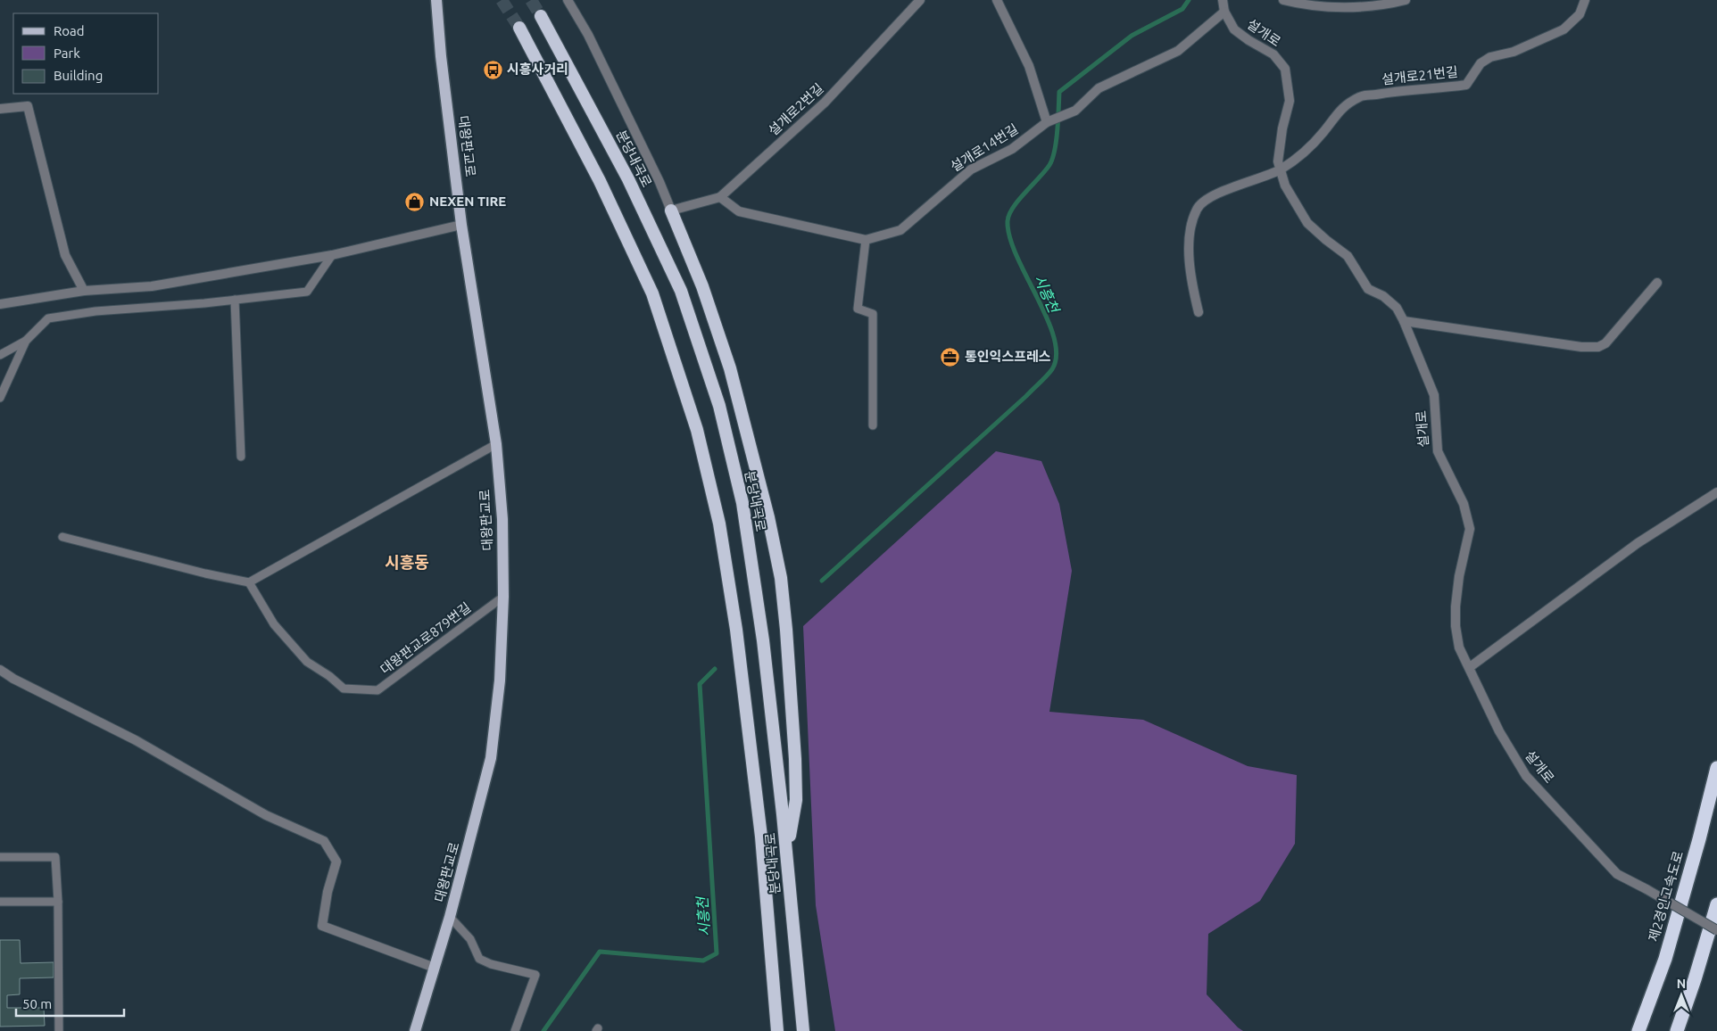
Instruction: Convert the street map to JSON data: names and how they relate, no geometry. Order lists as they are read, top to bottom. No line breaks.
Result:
{"streets":{"highway":["분당내곡로","제2경인고속도로"],"main road":["대왕판교로"],"street":["설개로","설개로21번길","설개로2번길","설개로14번길"],"lane":["대왕판교로879번길"]},"crossings":[["설개로","설개로21번길"],["설개로","설개로14번길"],["설개로2번길","설개로14번길"],["대왕판교로","대왕판교로879번길"]],"districts":["시흥동"],"water":["시흥천"],"places":{"bus stop":["시흥사거리"],"shop":["NEXEN TIRE"],"office":["통인익스프레스"]},"legend":["Road","Park","Building"],"scale_bar":"50 m","north":"top"}
